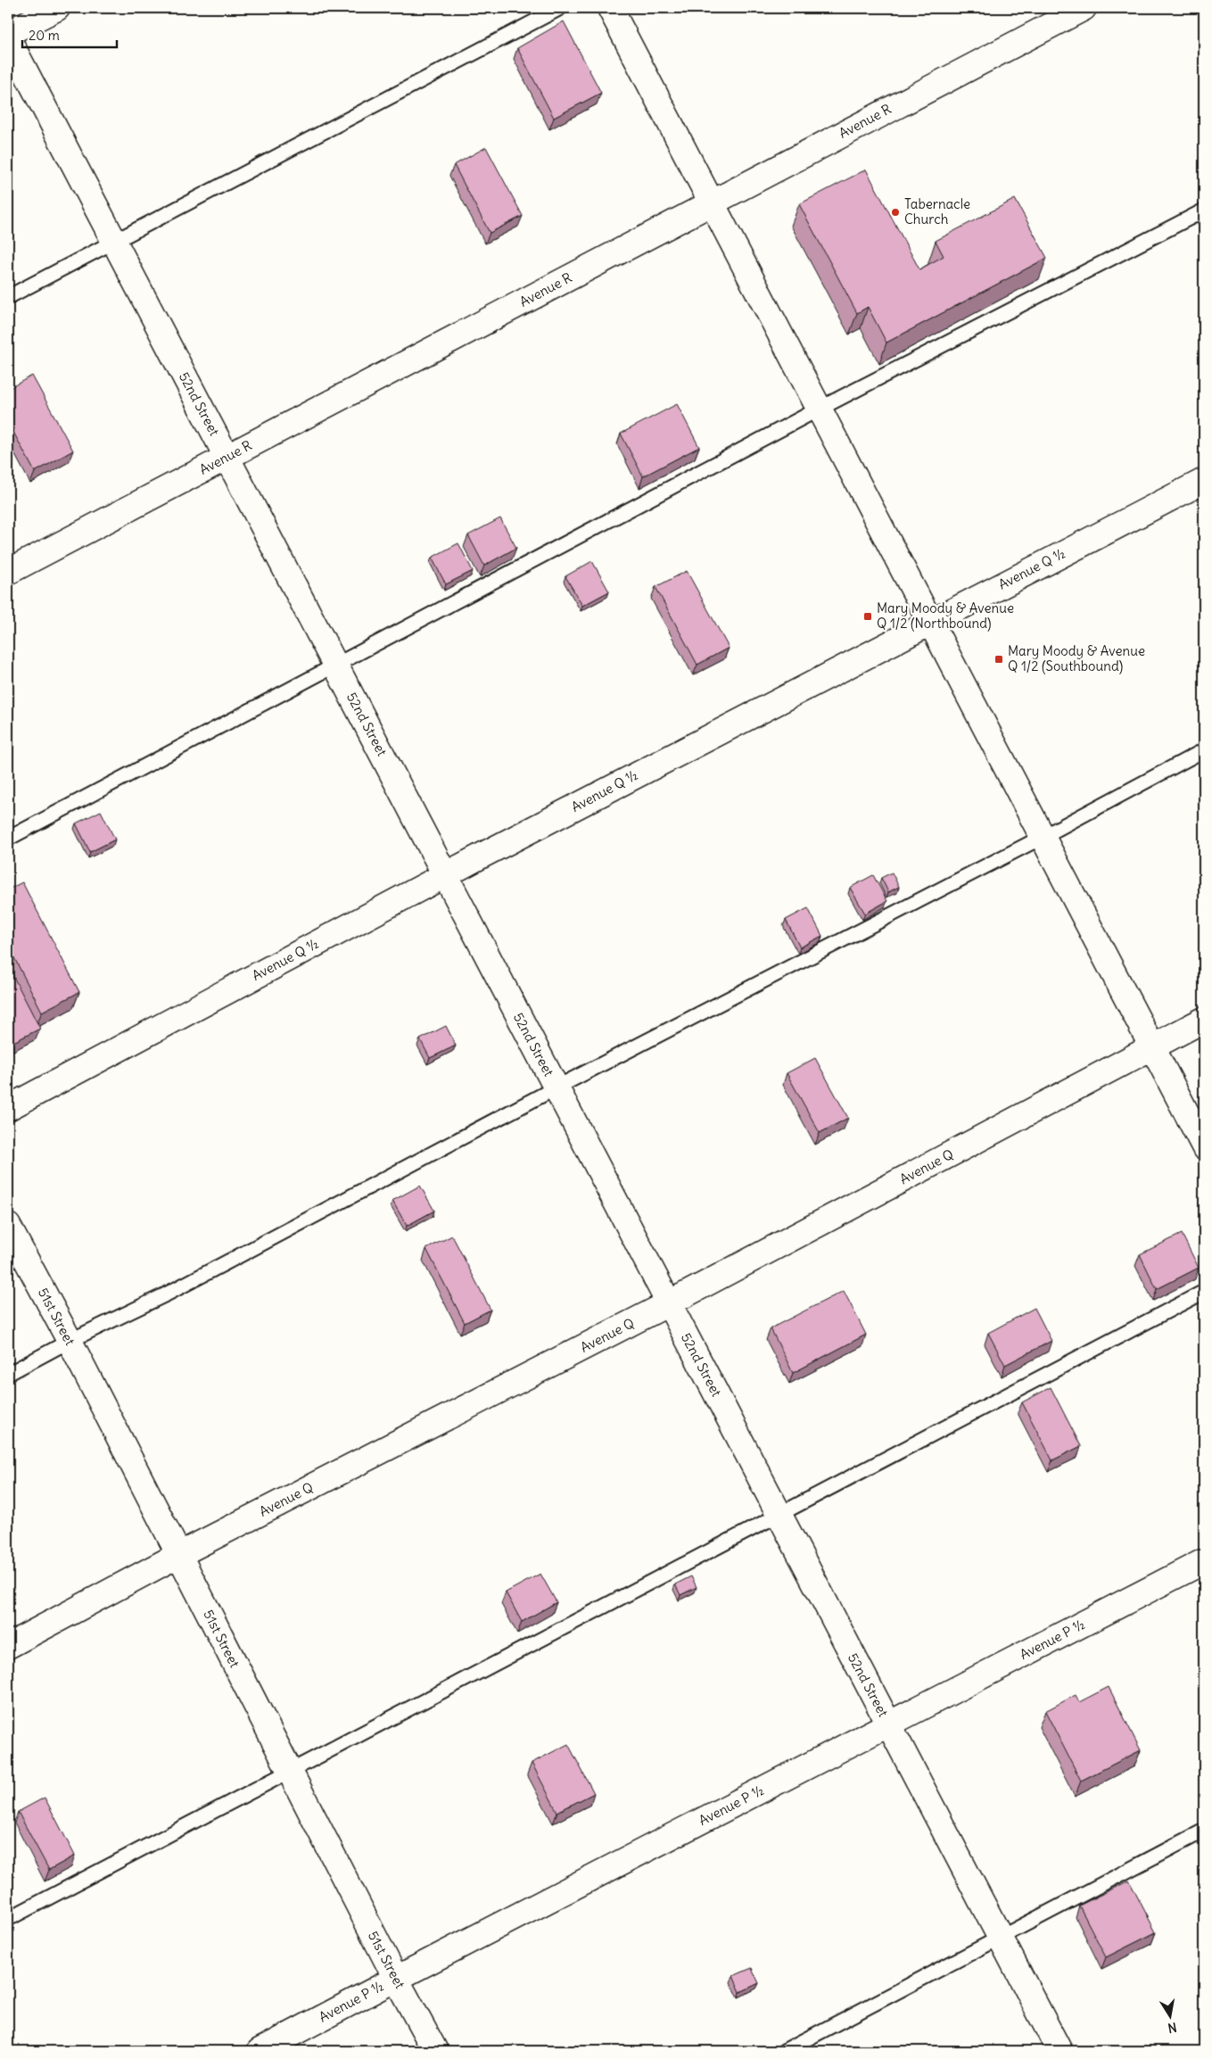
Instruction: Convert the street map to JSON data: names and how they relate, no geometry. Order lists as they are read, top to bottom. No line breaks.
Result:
{"streets":{"street":["Avenue R","52nd Street","Avenue Q ½","Avenue Q","51st Street","Avenue P ½"]},"crossings":[["Avenue R","52nd Street"],["52nd Street","Avenue Q ½"],["52nd Street","Avenue Q"],["52nd Street","Avenue P ½"],["Avenue Q","51st Street"],["51st Street","Avenue P ½"]],"places":{"other":["Tabernacle Church"],"transit":["Mary Moody & Avenue Q 1/2 (Northbound)","Mary Moody & Avenue Q 1/2 (Southbound)"]},"scale_bar":"20 m","north":"bottom"}
